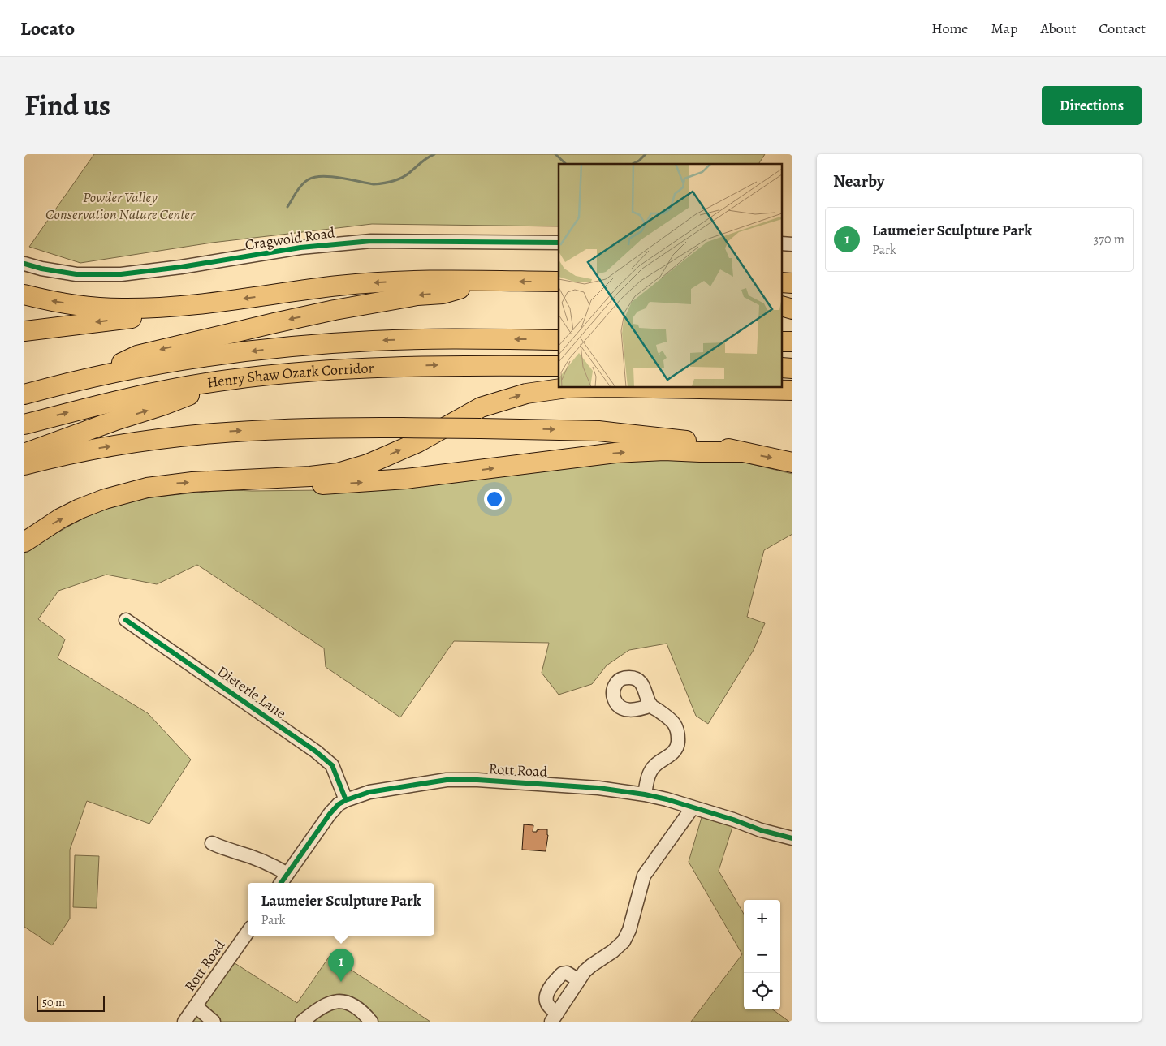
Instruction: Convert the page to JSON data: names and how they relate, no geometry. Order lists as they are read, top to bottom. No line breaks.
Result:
{"streets":{"highway":["Henry Shaw Ozark Corridor"],"street":["Cragwold Road","Dieterle Lane","Rott Road"]},"crossings":[["Dieterle Lane","Rott Road"]],"parks":["Powder Valley Conservation Nature Center"],"scale_bar":"50 m","page":{"header":"Locato","nav":["Home","Map","About","Contact"],"title":"Find us","buttons":"Directions","heading":"Nearby","list":[{"mark":"1","name":"Laumeier Sculpture Park","note":"Park","value":"370 m"}],"popup":["Laumeier Sculpture Park","Park"],"map_buttons":["+","−"],"pins":"1","scale":"50 m"}}
